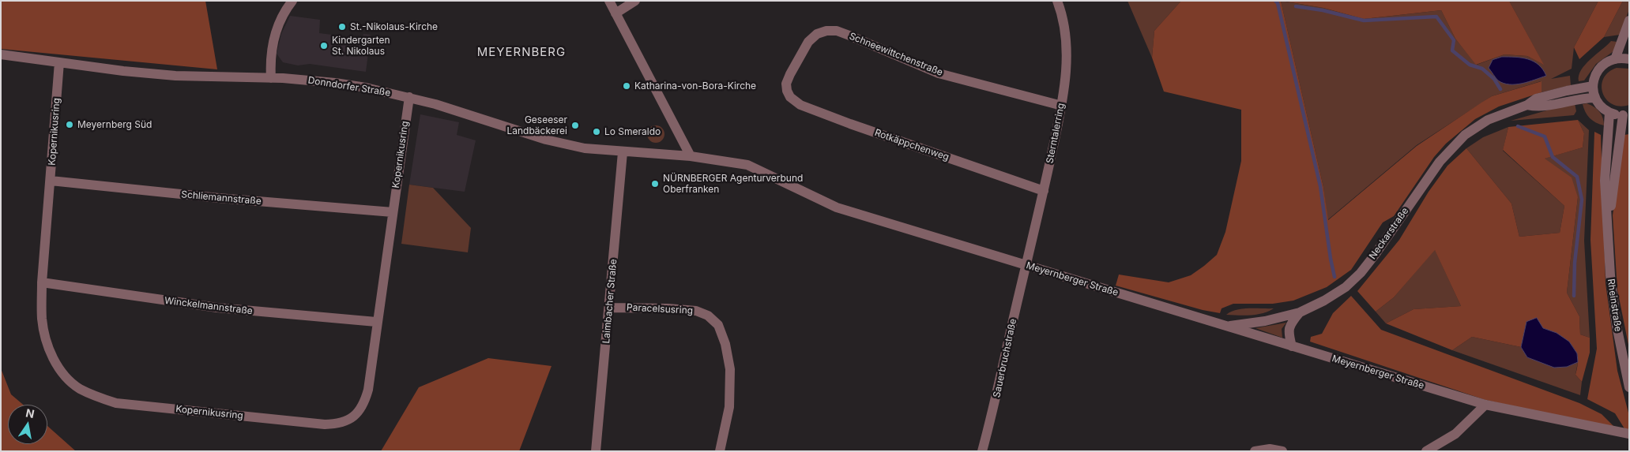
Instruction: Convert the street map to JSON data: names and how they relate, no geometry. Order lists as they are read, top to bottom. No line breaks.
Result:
{"streets":{"street":["Schneewittchenstraße","Donndorfer Straße","Kopernikusring","Sterntalerring","Rotkäppchenweg","Schliemannstraße","Neckarstraße","Meyernberger Straße","Laimbacher Straße","Rheinstraße","Winckelmannstraße","Paracelsusring","Sauerbruchstraße"]},"crossings":[["Schneewittchenstraße","Sterntalerring"],["Schneewittchenstraße","Rotkäppchenweg"],["Donndorfer Straße","Kopernikusring"],["Donndorfer Straße","Meyernberger Straße"],["Donndorfer Straße","Laimbacher Straße"],["Kopernikusring","Schliemannstraße"],["Kopernikusring","Winckelmannstraße"],["Sterntalerring","Rotkäppchenweg"],["Sterntalerring","Meyernberger Straße"],["Sterntalerring","Sauerbruchstraße"],["Neckarstraße","Meyernberger Straße"],["Meyernberger Straße","Sauerbruchstraße"],["Laimbacher Straße","Paracelsusring"]],"districts":["MEYERNBERG"],"places":["St.-Nikolaus-Kirche","Kindergarten St. Nikolaus","Katharina-von-Bora-Kirche","Meyernberg Süd","Geseeser Landbäckerei","Lo Smeraldo","NÜRNBERGER Agenturverbund Oberfranken"],"north":"top"}
